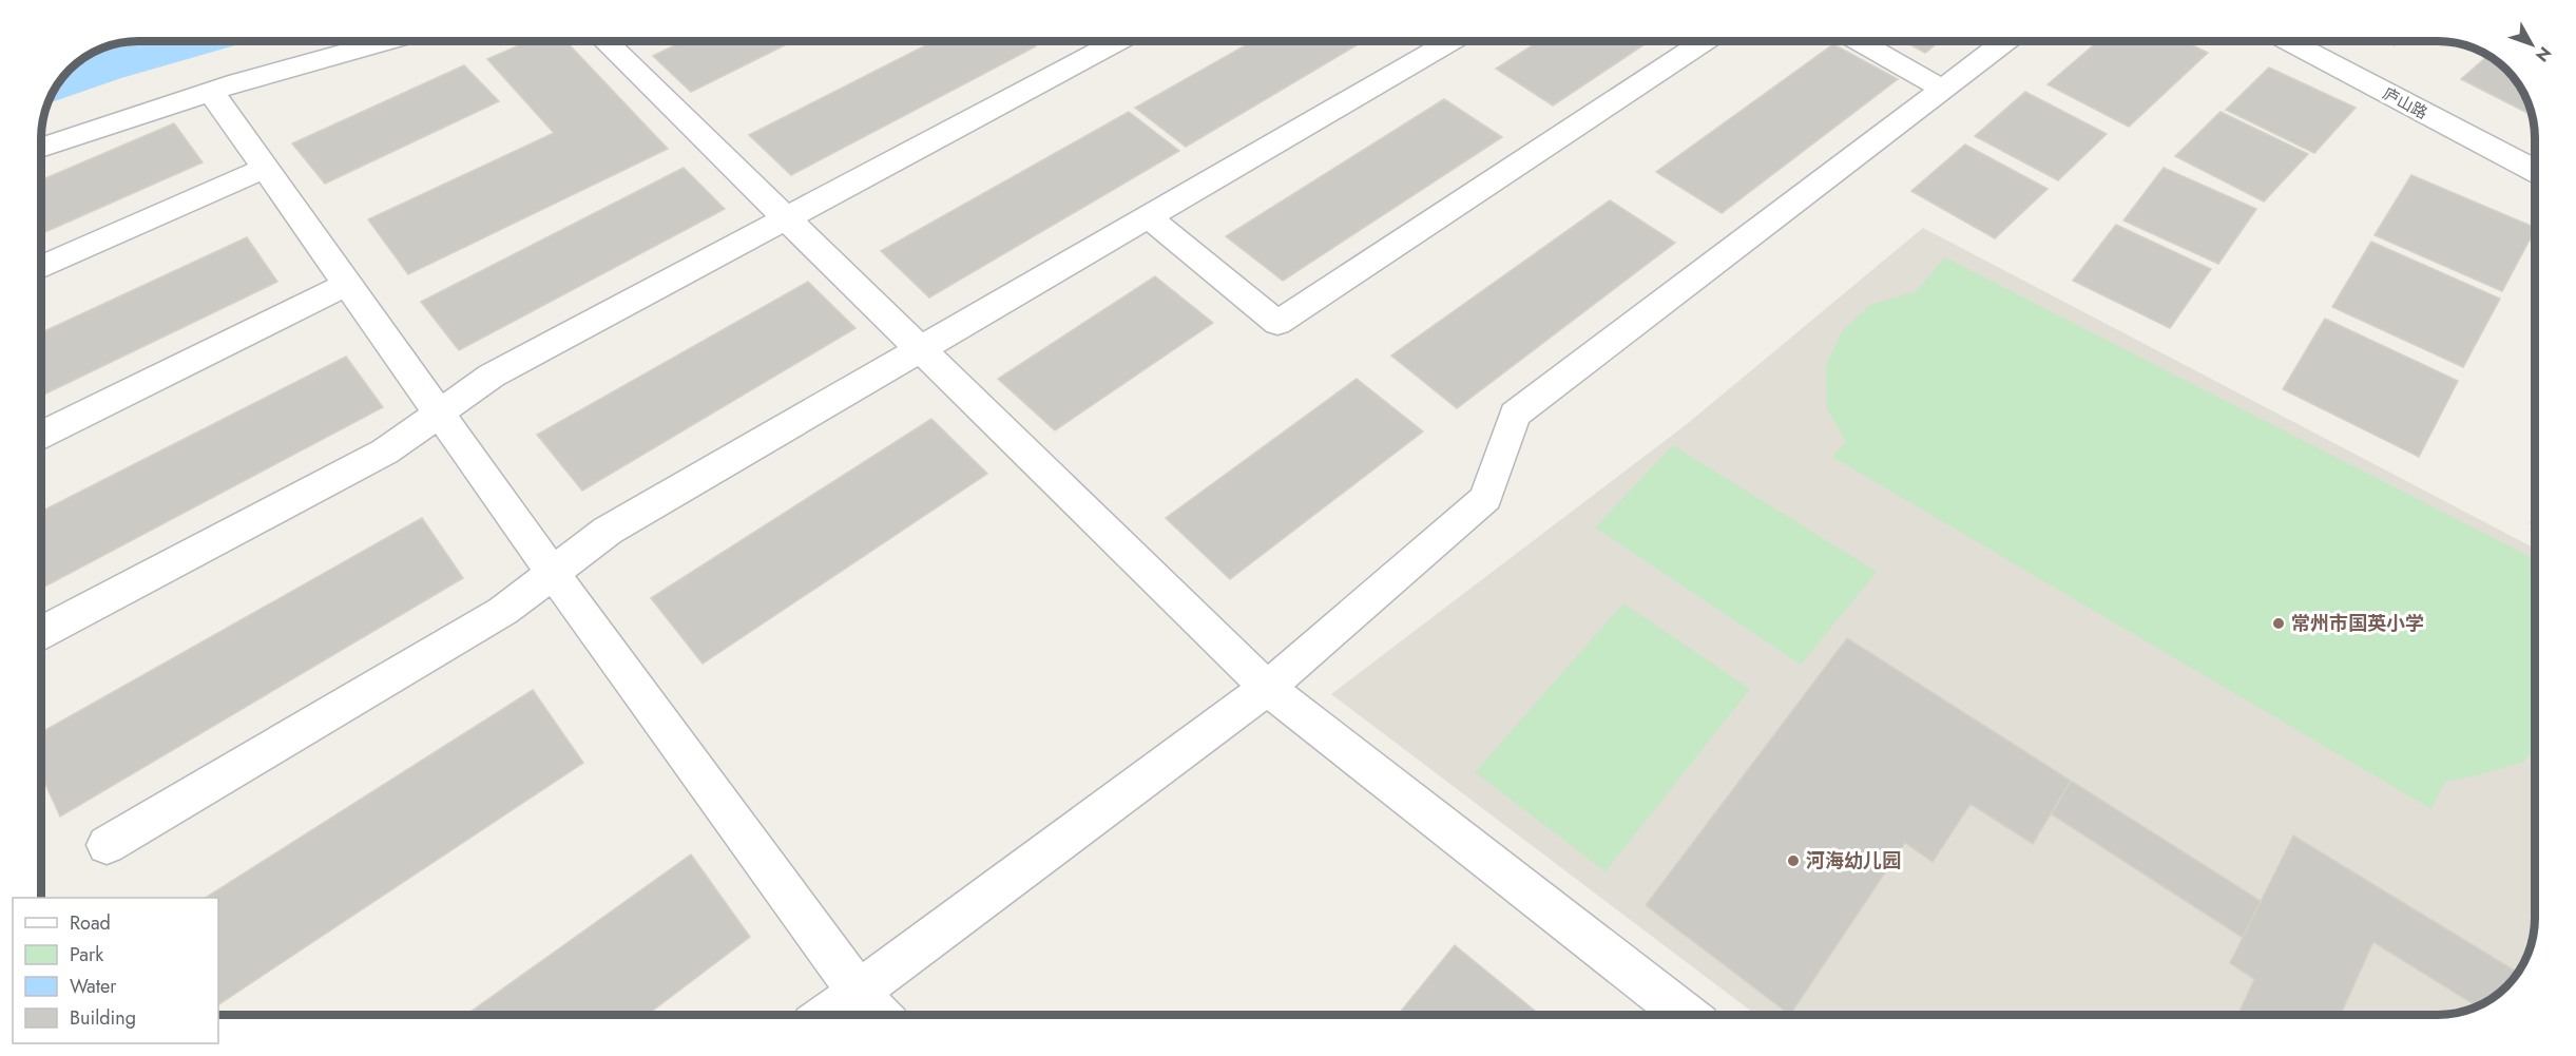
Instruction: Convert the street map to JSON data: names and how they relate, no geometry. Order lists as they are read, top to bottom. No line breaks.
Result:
{"streets":{"street":["庐山路"]},"places":["常州市国英小学","河海幼儿园"],"legend":["Road","Park","Water","Building"],"north":"bottom right"}
